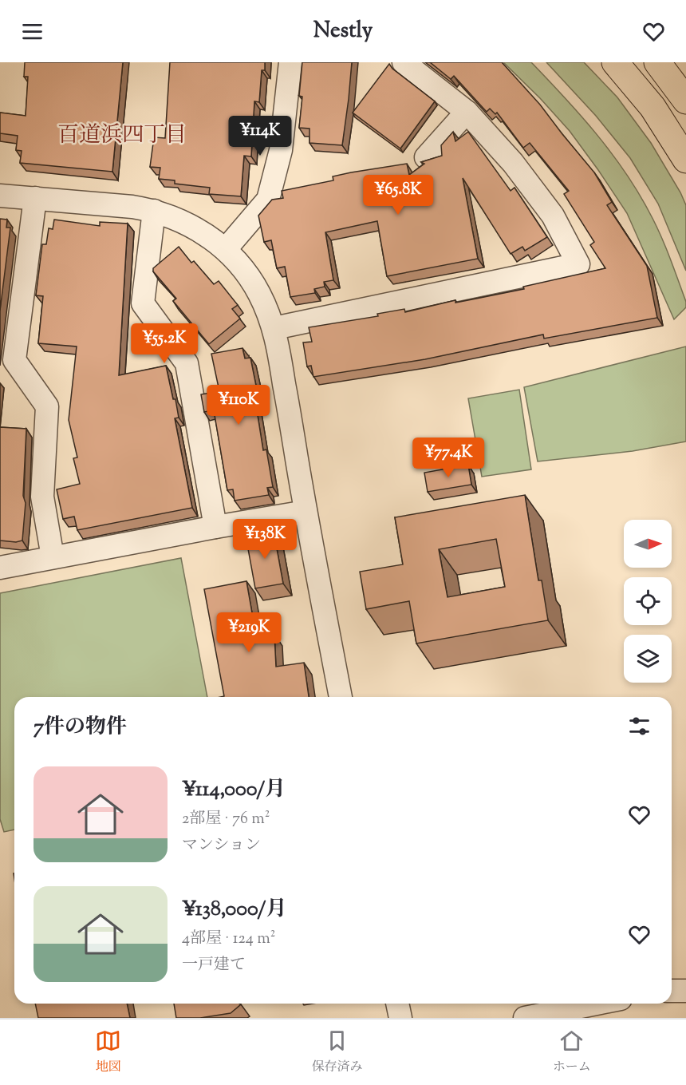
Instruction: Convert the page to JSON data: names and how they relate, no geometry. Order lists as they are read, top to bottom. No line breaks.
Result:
{"districts":["百道浜四丁目"],"north":"right","page":{"header":"Nestly","price":["¥114K","¥65.8K","¥55.2K","¥110K","¥77.4K","¥138K","¥219K"],"heading":"7件の物件","list":[{"name":"¥114,000/月","note":"2部屋 · 76 m² · マンション"},{"name":"¥138,000/月","note":"4部屋 · 124 m² · 一戸建て"}],"tabs":["地図","保存済み","ホーム"]}}
